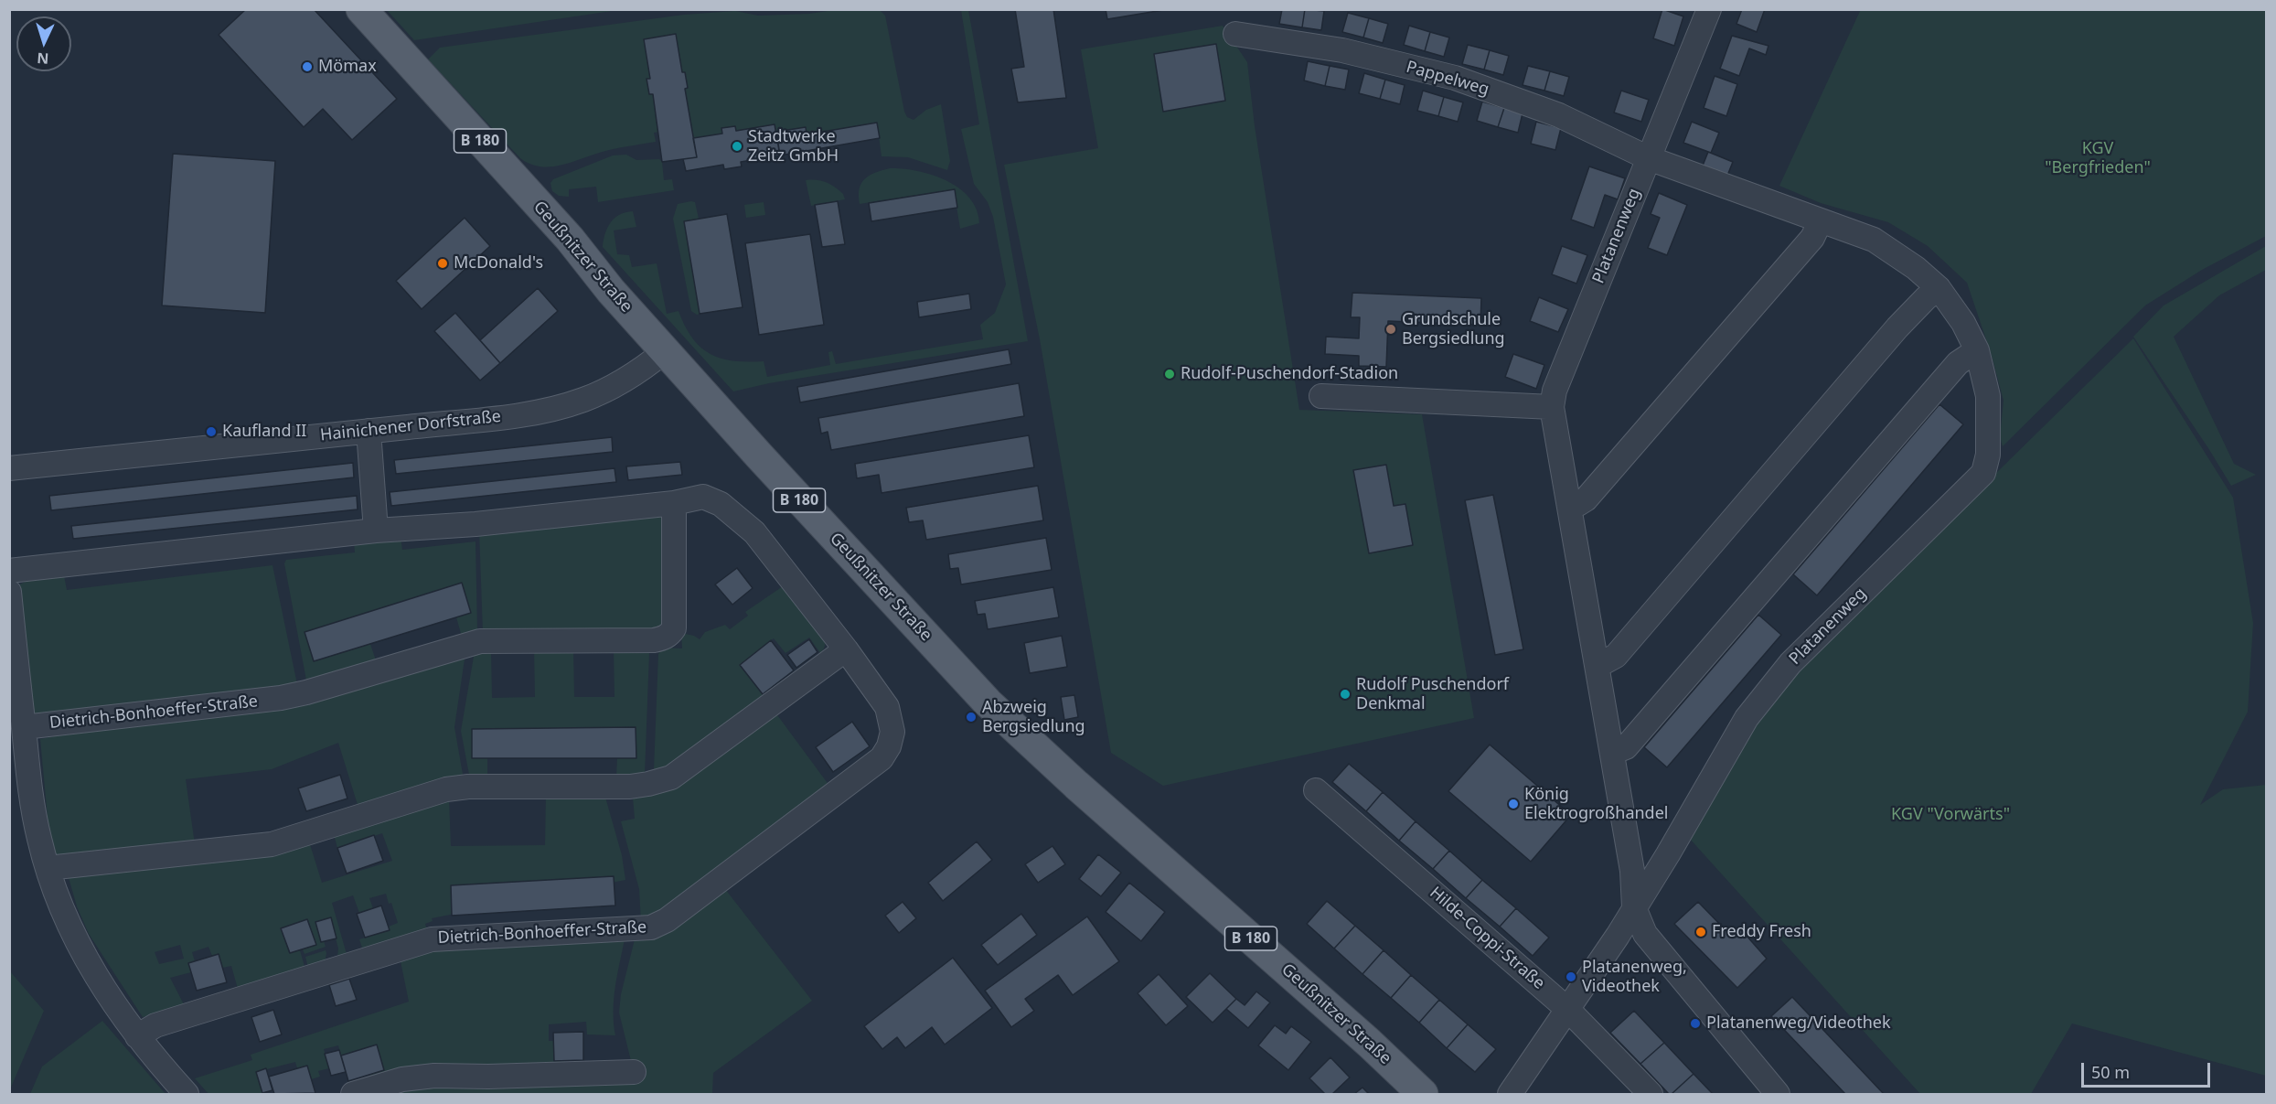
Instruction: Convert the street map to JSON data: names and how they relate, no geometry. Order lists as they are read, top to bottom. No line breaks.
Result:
{"streets":{"main road":["B 180","Geußnitzer Straße"],"street":["Pappelweg","Platanenweg","Hainichener Dorfstraße","Dietrich-Bonhoeffer-Straße","Hilde-Coppi-Straße"]},"crossings":[["Pappelweg","Platanenweg"],["Platanenweg","Hilde-Coppi-Straße"],["Geußnitzer Straße","Hainichener Dorfstraße"]],"parks":["KGV \"Bergfrieden\"","KGV \"Vorwärts\""],"places":["Mömax","Stadtwerke Zeitz GmbH","McDonald's","Grundschule Bergsiedlung","Rudolf-Puschendorf-Stadion","Kaufland II","Rudolf Puschendorf Denkmal","Abzweig Bergsiedlung","König Elektrogroßhandel","Freddy Fresh","Platanenweg, Videothek","Platanenweg/Videothek"],"scale_bar":"50 m","north":"bottom"}
